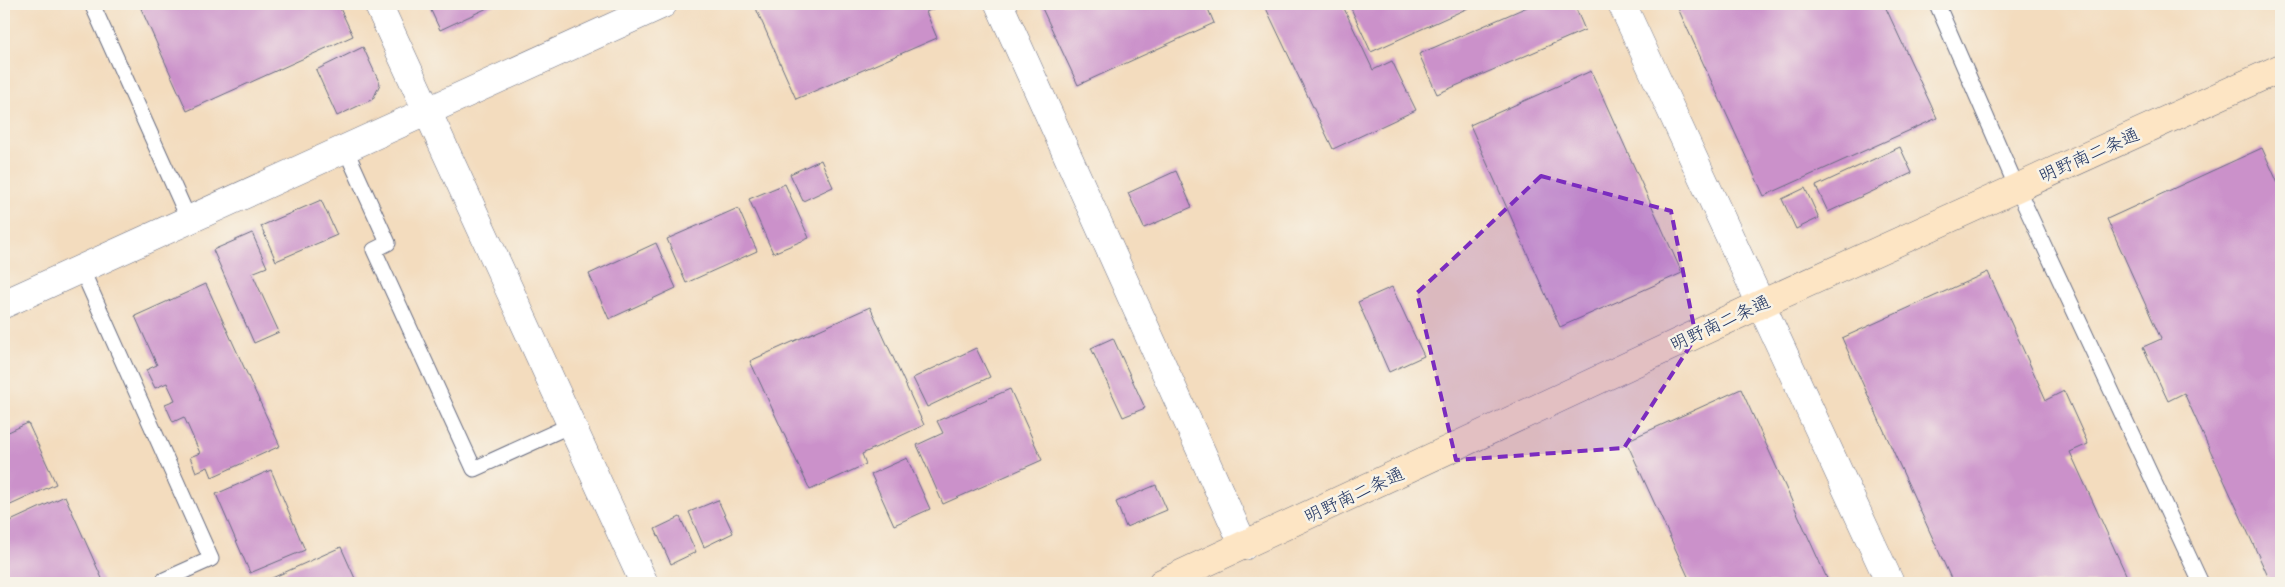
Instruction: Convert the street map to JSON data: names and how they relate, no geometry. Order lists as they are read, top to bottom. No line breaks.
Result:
{"streets":{"street":["明野南二条通"]}}
